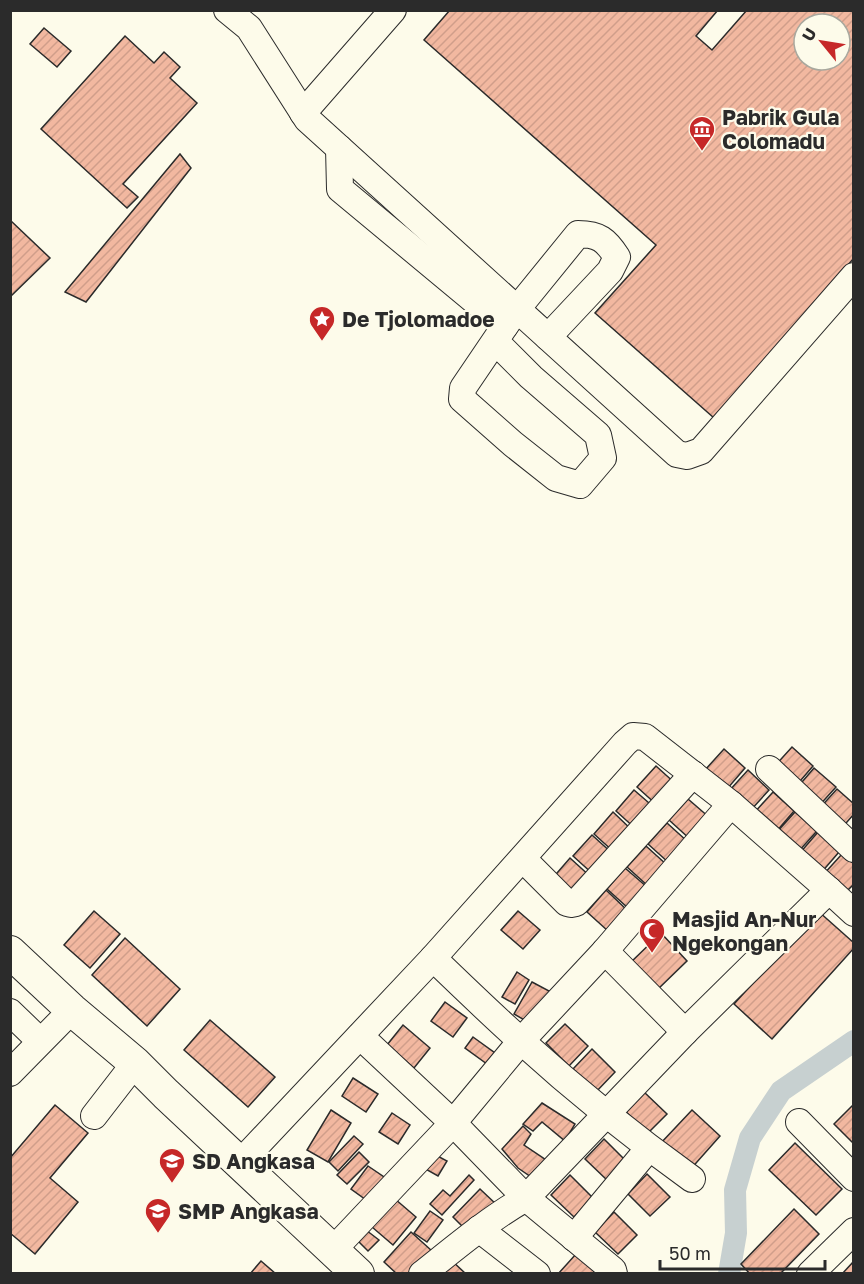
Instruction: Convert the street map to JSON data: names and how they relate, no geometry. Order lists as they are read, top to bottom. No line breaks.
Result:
{"places":{"museum":["Pabrik Gula Colomadu"],"place":["De Tjolomadoe"],"mosque":["Masjid An-Nur Ngekongan"],"school or university":["SD Angkasa","SMP Angkasa"]},"scale_bar":"50 m","north":"top left"}
